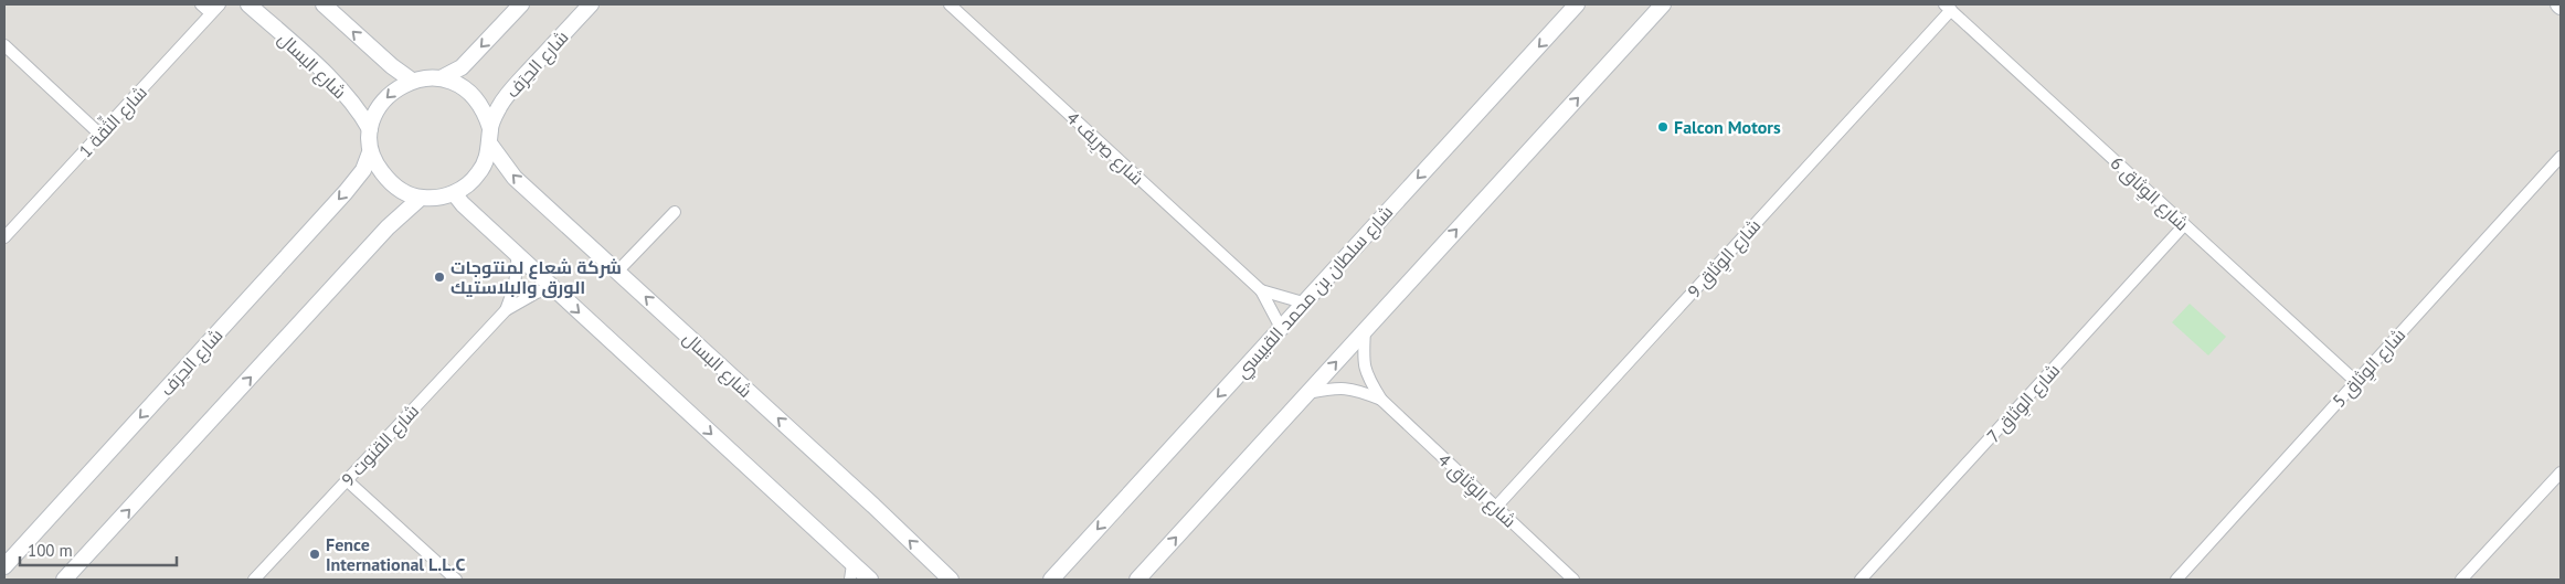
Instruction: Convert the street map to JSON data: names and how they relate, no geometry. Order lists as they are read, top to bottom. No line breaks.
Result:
{"streets":{"street":["شارع الحِرَف","شارع البسال","شارع الثِّقة 1","شارع صِرِيف 4","شارع الوِثاق 6","شارع الوِثاق 9","شارع سلطان بن محمد القبيسي","شارع الوِثاق 5","شارع الوِثاق 7","شارع القنوت 9","شارع الوِثاق 4"]},"crossings":[["شارع الحِرَف","شارع البسال"],["شارع صِرِيف 4","شارع سلطان بن محمد القبيسي"],["شارع الوِثاق 6","شارع الوِثاق 9"],["شارع الوِثاق 6","شارع الوِثاق 5"],["شارع الوِثاق 6","شارع الوِثاق 7"],["شارع الوِثاق 9","شارع الوِثاق 4"]],"places":["Falcon Motors","شركة شعاع لمنتوجات الورق والبلاستيك","Fence International L.L.C"],"scale_bar":"100 m"}
